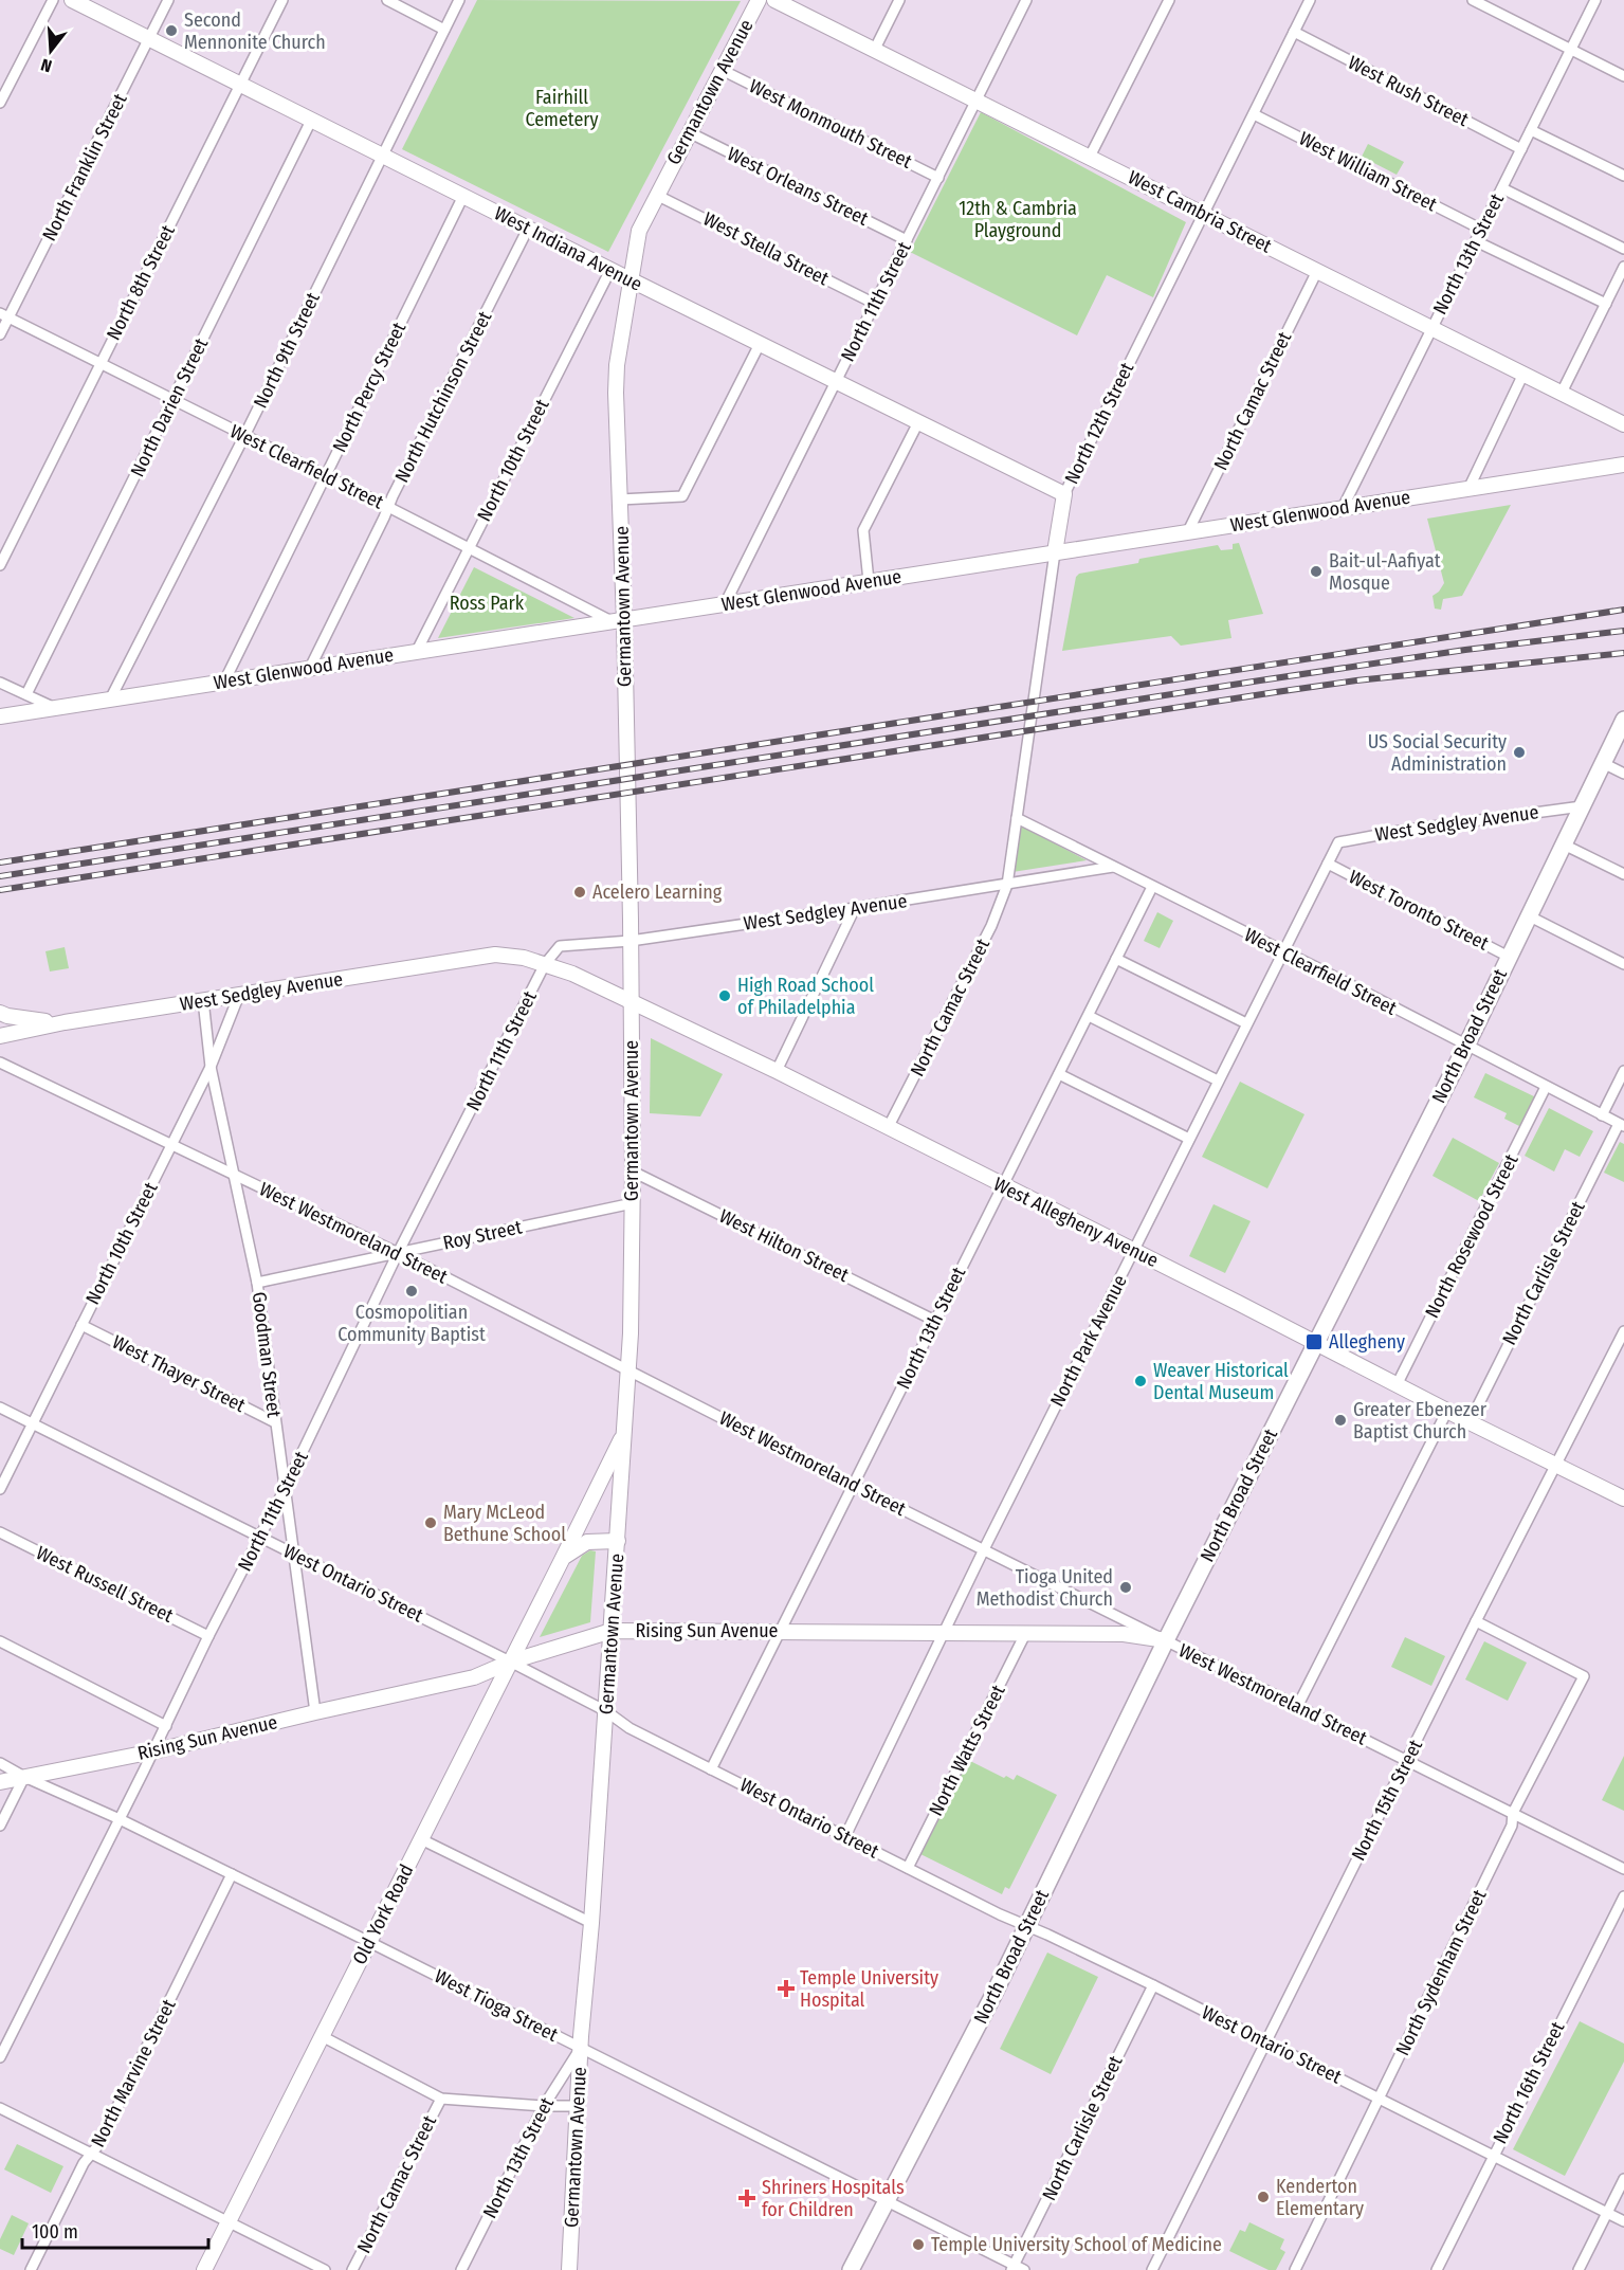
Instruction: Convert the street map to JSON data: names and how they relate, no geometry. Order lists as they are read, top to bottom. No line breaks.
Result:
{"streets":{"main road":["North Broad Street"],"street":["West Rush Street","Germantown Avenue","West Monmouth Street","North Franklin Street","West William Street","West Orleans Street","West Cambria Street","West Indiana Avenue","West Stella Street","North 13th Street","North 8th Street","North 11th Street","North 9th Street","North Percy Street","North Hutchinson Street","North Camac Street","North Darien Street","North 12th Street","North 10th Street","West Clearfield Street","West Glenwood Avenue","West Sedgley Avenue","West Toronto Street","West Allegheny Avenue","West Westmoreland Street","Roy Street","North Rosewood Street","West Hilton Street","North Carlisle Street","North Park Avenue","Goodman Street","West Thayer Street","West Ontario Street","West Russell Street","Rising Sun Avenue","North Watts Street","North 15th Street","Old York Road","North Sydenham Street","West Tioga Street","North Marvine Street","North 16th Street"]},"crossings":[["West Rush Street","North 13th Street"],["West Rush Street","North 12th Street"],["Germantown Avenue","West Monmouth Street"],["Germantown Avenue","West Orleans Street"],["Germantown Avenue","West Indiana Avenue"],["Germantown Avenue","West Stella Street"],["Germantown Avenue","North 13th Street"],["Germantown Avenue","West Clearfield Street"],["Germantown Avenue","West Glenwood Avenue"],["Germantown Avenue","West Sedgley Avenue"],["Germantown Avenue","West Allegheny Avenue"],["Germantown Avenue","West Westmoreland Street"],["Germantown Avenue","Roy Street"],["Germantown Avenue","West Hilton Street"],["Germantown Avenue","West Ontario Street"],["Germantown Avenue","Rising Sun Avenue"],["Germantown Avenue","Old York Road"],["Germantown Avenue","West Tioga Street"],["West Monmouth Street","North 11th Street"],["North Franklin Street","West Indiana Avenue"],["North Franklin Street","West Clearfield Street"],["West William Street","North 13th Street"],["West William Street","North 12th Street"],["West Orleans Street","North 11th Street"],["West Cambria Street","North 13th Street"],["West Cambria Street","North 11th Street"],["West Cambria Street","North Camac Street"],["West Cambria Street","North 12th Street"],["West Indiana Avenue","North 8th Street"],["West Indiana Avenue","North 11th Street"],["West Indiana Avenue","North 9th Street"],["West Indiana Avenue","North Percy Street"],["West Indiana Avenue","North Hutchinson Street"],["West Indiana Avenue","North Darien Street"],["West Indiana Avenue","North 12th Street"],["West Indiana Avenue","North 10th Street"],["West Stella Street","North 11th Street"],["North 13th Street","West Clearfield Street"],["North 13th Street","West Glenwood Avenue"],["North 13th Street","West Allegheny Avenue"],["North 13th Street","West Westmoreland Street"],["North 13th Street","West Hilton Street"],["North 13th Street","West Ontario Street"],["North 13th Street","Rising Sun Avenue"],["North 13th Street","West Tioga Street"],["North 8th Street","West Clearfield Street"],["North 11th Street","West Glenwood Avenue"],["North 11th Street","West Sedgley Avenue"],["North 11th Street","West Allegheny Avenue"],["North 11th Street","West Westmoreland Street"],["North 11th Street","Roy Street"],["North 11th Street","Goodman Street"],["North 11th Street","West Ontario Street"],["North 11th Street","West Russell Street"],["North 11th Street","Rising Sun Avenue"],["North 11th Street","West Tioga Street"],["North 9th Street","West Clearfield Street"],["North 9th Street","West Glenwood Avenue"],["North Percy Street","West Clearfield Street"],["North Percy Street","West Glenwood Avenue"],["North Hutchinson Street","West Clearfield Street"],["North Hutchinson Street","West Glenwood Avenue"],["North Camac Street","North 12th Street"],["North Camac Street","West Glenwood Avenue"],["North Camac Street","West Sedgley Avenue"],["North Camac Street","West Allegheny Avenue"],["North Darien Street","West Clearfield Street"],["North 12th Street","West Clearfield Street"],["North 12th Street","West Glenwood Avenue"],["North 12th Street","West Sedgley Avenue"],["North 10th Street","West Clearfield Street"],["North 10th Street","West Glenwood Avenue"],["North 10th Street","West Sedgley Avenue"],["North 10th Street","West Westmoreland Street"],["North 10th Street","Goodman Street"],["North 10th Street","West Thayer Street"],["North 10th Street","West Ontario Street"],["West Clearfield Street","West Glenwood Avenue"],["West Clearfield Street","West Sedgley Avenue"],["West Clearfield Street","North Broad Street"],["West Clearfield Street","North Rosewood Street"],["West Clearfield Street","North Carlisle Street"],["West Clearfield Street","North Park Avenue"],["West Sedgley Avenue","North Broad Street"],["West Sedgley Avenue","West Allegheny Avenue"],["West Sedgley Avenue","North Park Avenue"],["West Sedgley Avenue","Goodman Street"],["West Toronto Street","North Broad Street"],["West Toronto Street","North Park Avenue"],["North Broad Street","West Allegheny Avenue"],["North Broad Street","West Westmoreland Street"],["North Broad Street","West Ontario Street"],["North Broad Street","Rising Sun Avenue"],["North Broad Street","West Tioga Street"],["West Allegheny Avenue","North Rosewood Street"],["West Allegheny Avenue","North Carlisle Street"],["West Allegheny Avenue","North Park Avenue"],["West Allegheny Avenue","North 15th Street"],["West Westmoreland Street","Roy Street"],["West Westmoreland Street","North Park Avenue"],["West Westmoreland Street","Goodman Street"],["West Westmoreland Street","Rising Sun Avenue"],["West Westmoreland Street","North 15th Street"],["West Westmoreland Street","North Sydenham Street"],["Roy Street","Goodman Street"],["North Carlisle Street","West Ontario Street"],["North Carlisle Street","West Tioga Street"],["North Park Avenue","West Ontario Street"],["North Park Avenue","Rising Sun Avenue"],["Goodman Street","West Thayer Street"],["Goodman Street","West Ontario Street"],["Goodman Street","Rising Sun Avenue"],["West Ontario Street","Rising Sun Avenue"],["West Ontario Street","North Watts Street"],["West Ontario Street","North 15th Street"],["West Ontario Street","Old York Road"],["West Ontario Street","North Sydenham Street"],["West Ontario Street","North 16th Street"],["Rising Sun Avenue","North Watts Street"],["Rising Sun Avenue","Old York Road"],["Rising Sun Avenue","West Tioga Street"],["North 15th Street","North Sydenham Street"],["Old York Road","West Tioga Street"],["West Tioga Street","North Marvine Street"]],"parks":["Fairhill Cemetery","12th & Cambria Playground","Ross Park"],"places":{"other":["Second Mennonite Church","Bait-ul-Aafiyat Mosque","US Social Security Administration","Acelero Learning","High Road School of Philadelphia","Cosmopolitian Community Baptist","Weaver Historical Dental Museum","Greater Ebenezer Baptist Church","Mary McLeod Bethune School","Tioga United Methodist Church","Kenderton Elementary","Temple University School of Medicine"],"transit":["Allegheny"],"health":["Temple University Hospital","Shriners Hospitals for Children"]},"scale_bar":"100 m","north":"bottom"}
